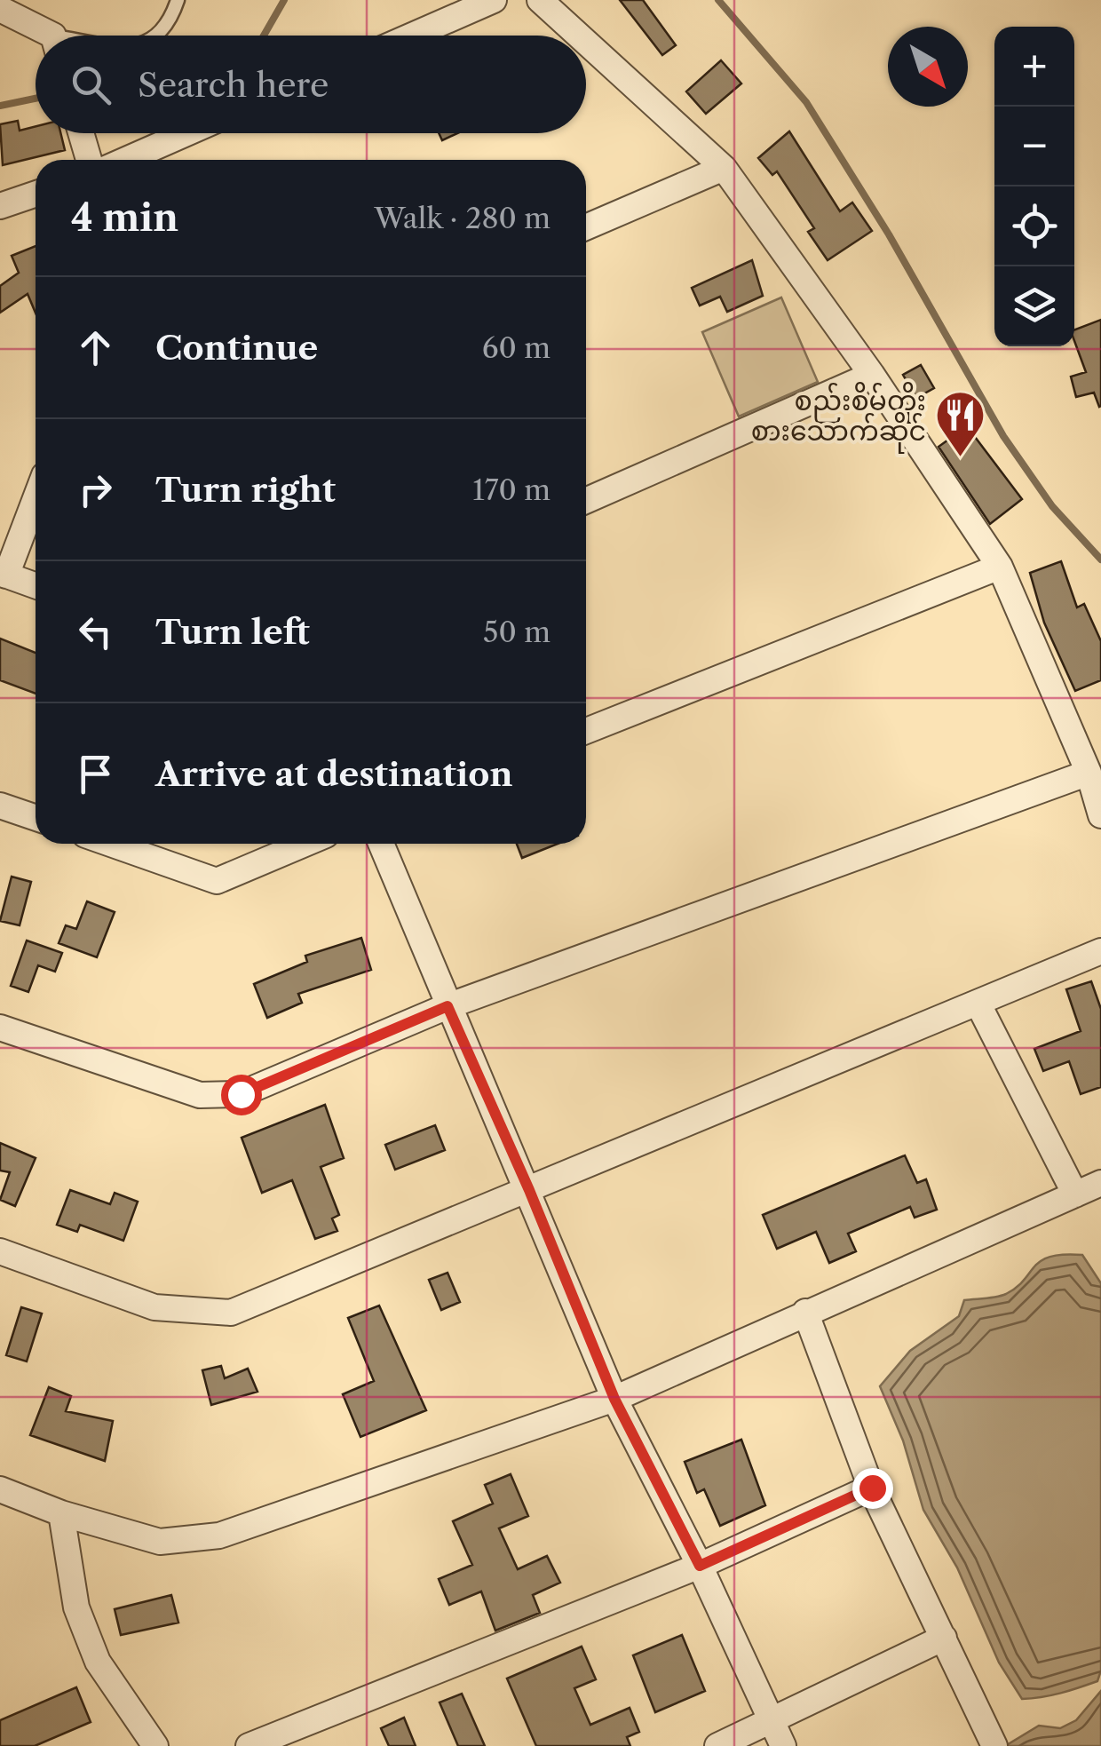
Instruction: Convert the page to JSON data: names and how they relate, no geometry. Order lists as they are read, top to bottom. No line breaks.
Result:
{"places":{"restaurant":["စည်းစိမ်တိုး စားသောက်ဆိုင်"]},"north":"bottom right","page":{"map_buttons":["+","−"],"search":"Search here","heading":["4 min","Walk · 280 m"],"list":[["Continue","60 m"],["Turn right","170 m"],["Turn left","50 m"],"Arrive at destination"]}}
